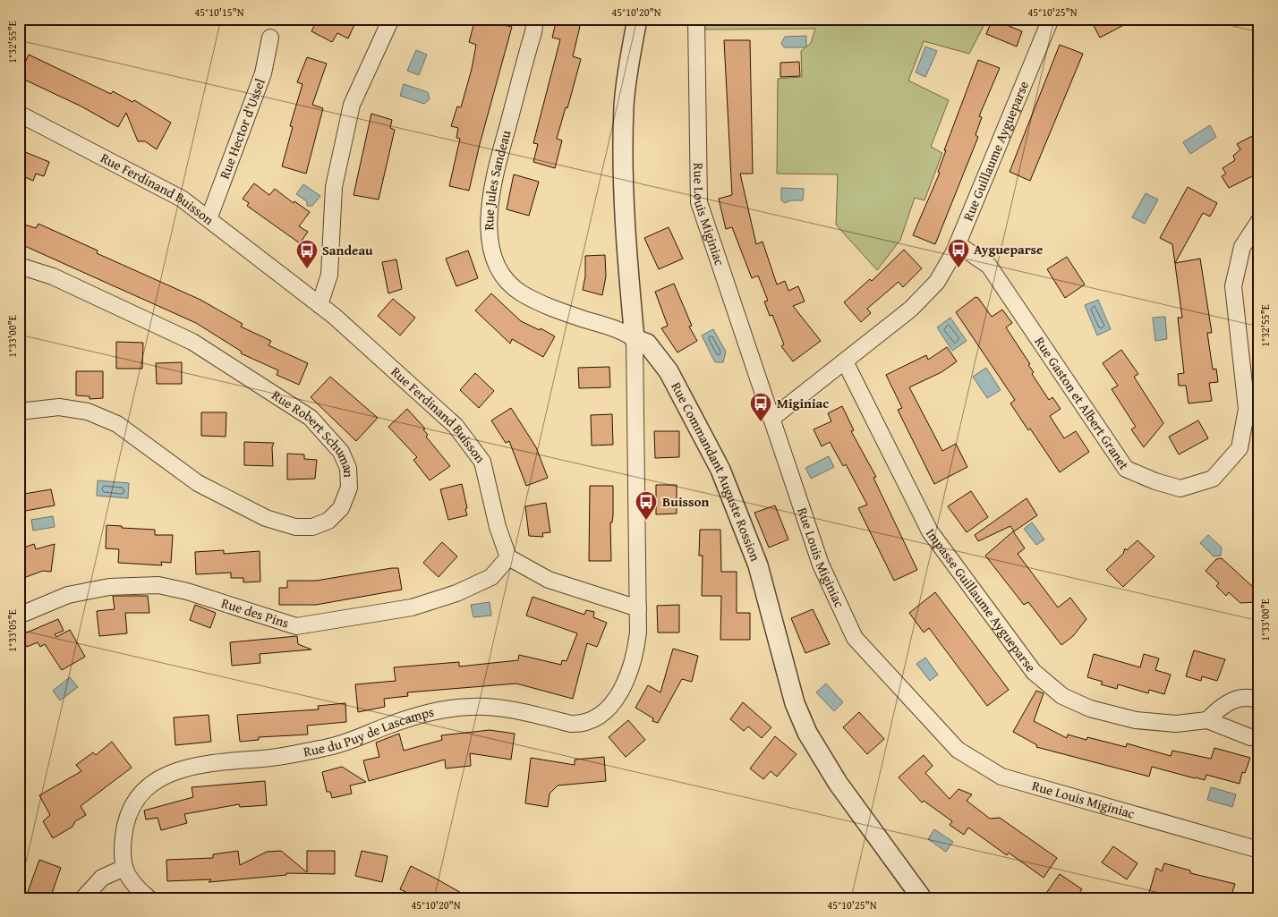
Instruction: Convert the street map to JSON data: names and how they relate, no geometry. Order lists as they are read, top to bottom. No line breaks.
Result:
{"streets":{"street":["Rue Hector d'Ussel","Rue Guillaume Aygueparse","Rue Jules Sandeau","Rue Ferdinand Buisson","Rue Louis Miginiac","Rue Gaston et Albert Granet","Rue Robert Schuman","Rue Commandant Auguste Rossion","Impasse Guillaume Aygueparse","Rue des Pins","Rue du Puy de Lascamps"]},"crossings":[["Rue Hector d'Ussel","Rue Ferdinand Buisson"],["Rue Guillaume Aygueparse","Rue Louis Miginiac"],["Rue Guillaume Aygueparse","Rue Gaston et Albert Granet"],["Rue Guillaume Aygueparse","Impasse Guillaume Aygueparse"],["Rue Jules Sandeau","Rue Commandant Auguste Rossion"],["Rue Ferdinand Buisson","Rue des Pins"]],"places":{"bus stop":["Aygueparse","Sandeau","Miginiac","Buisson"]},"coordinates":["45°10'15\"N","45°10'20\"N","45°10'25\"N","1°32'55\"E","1°33'00\"E","1°33'05\"E"]}
